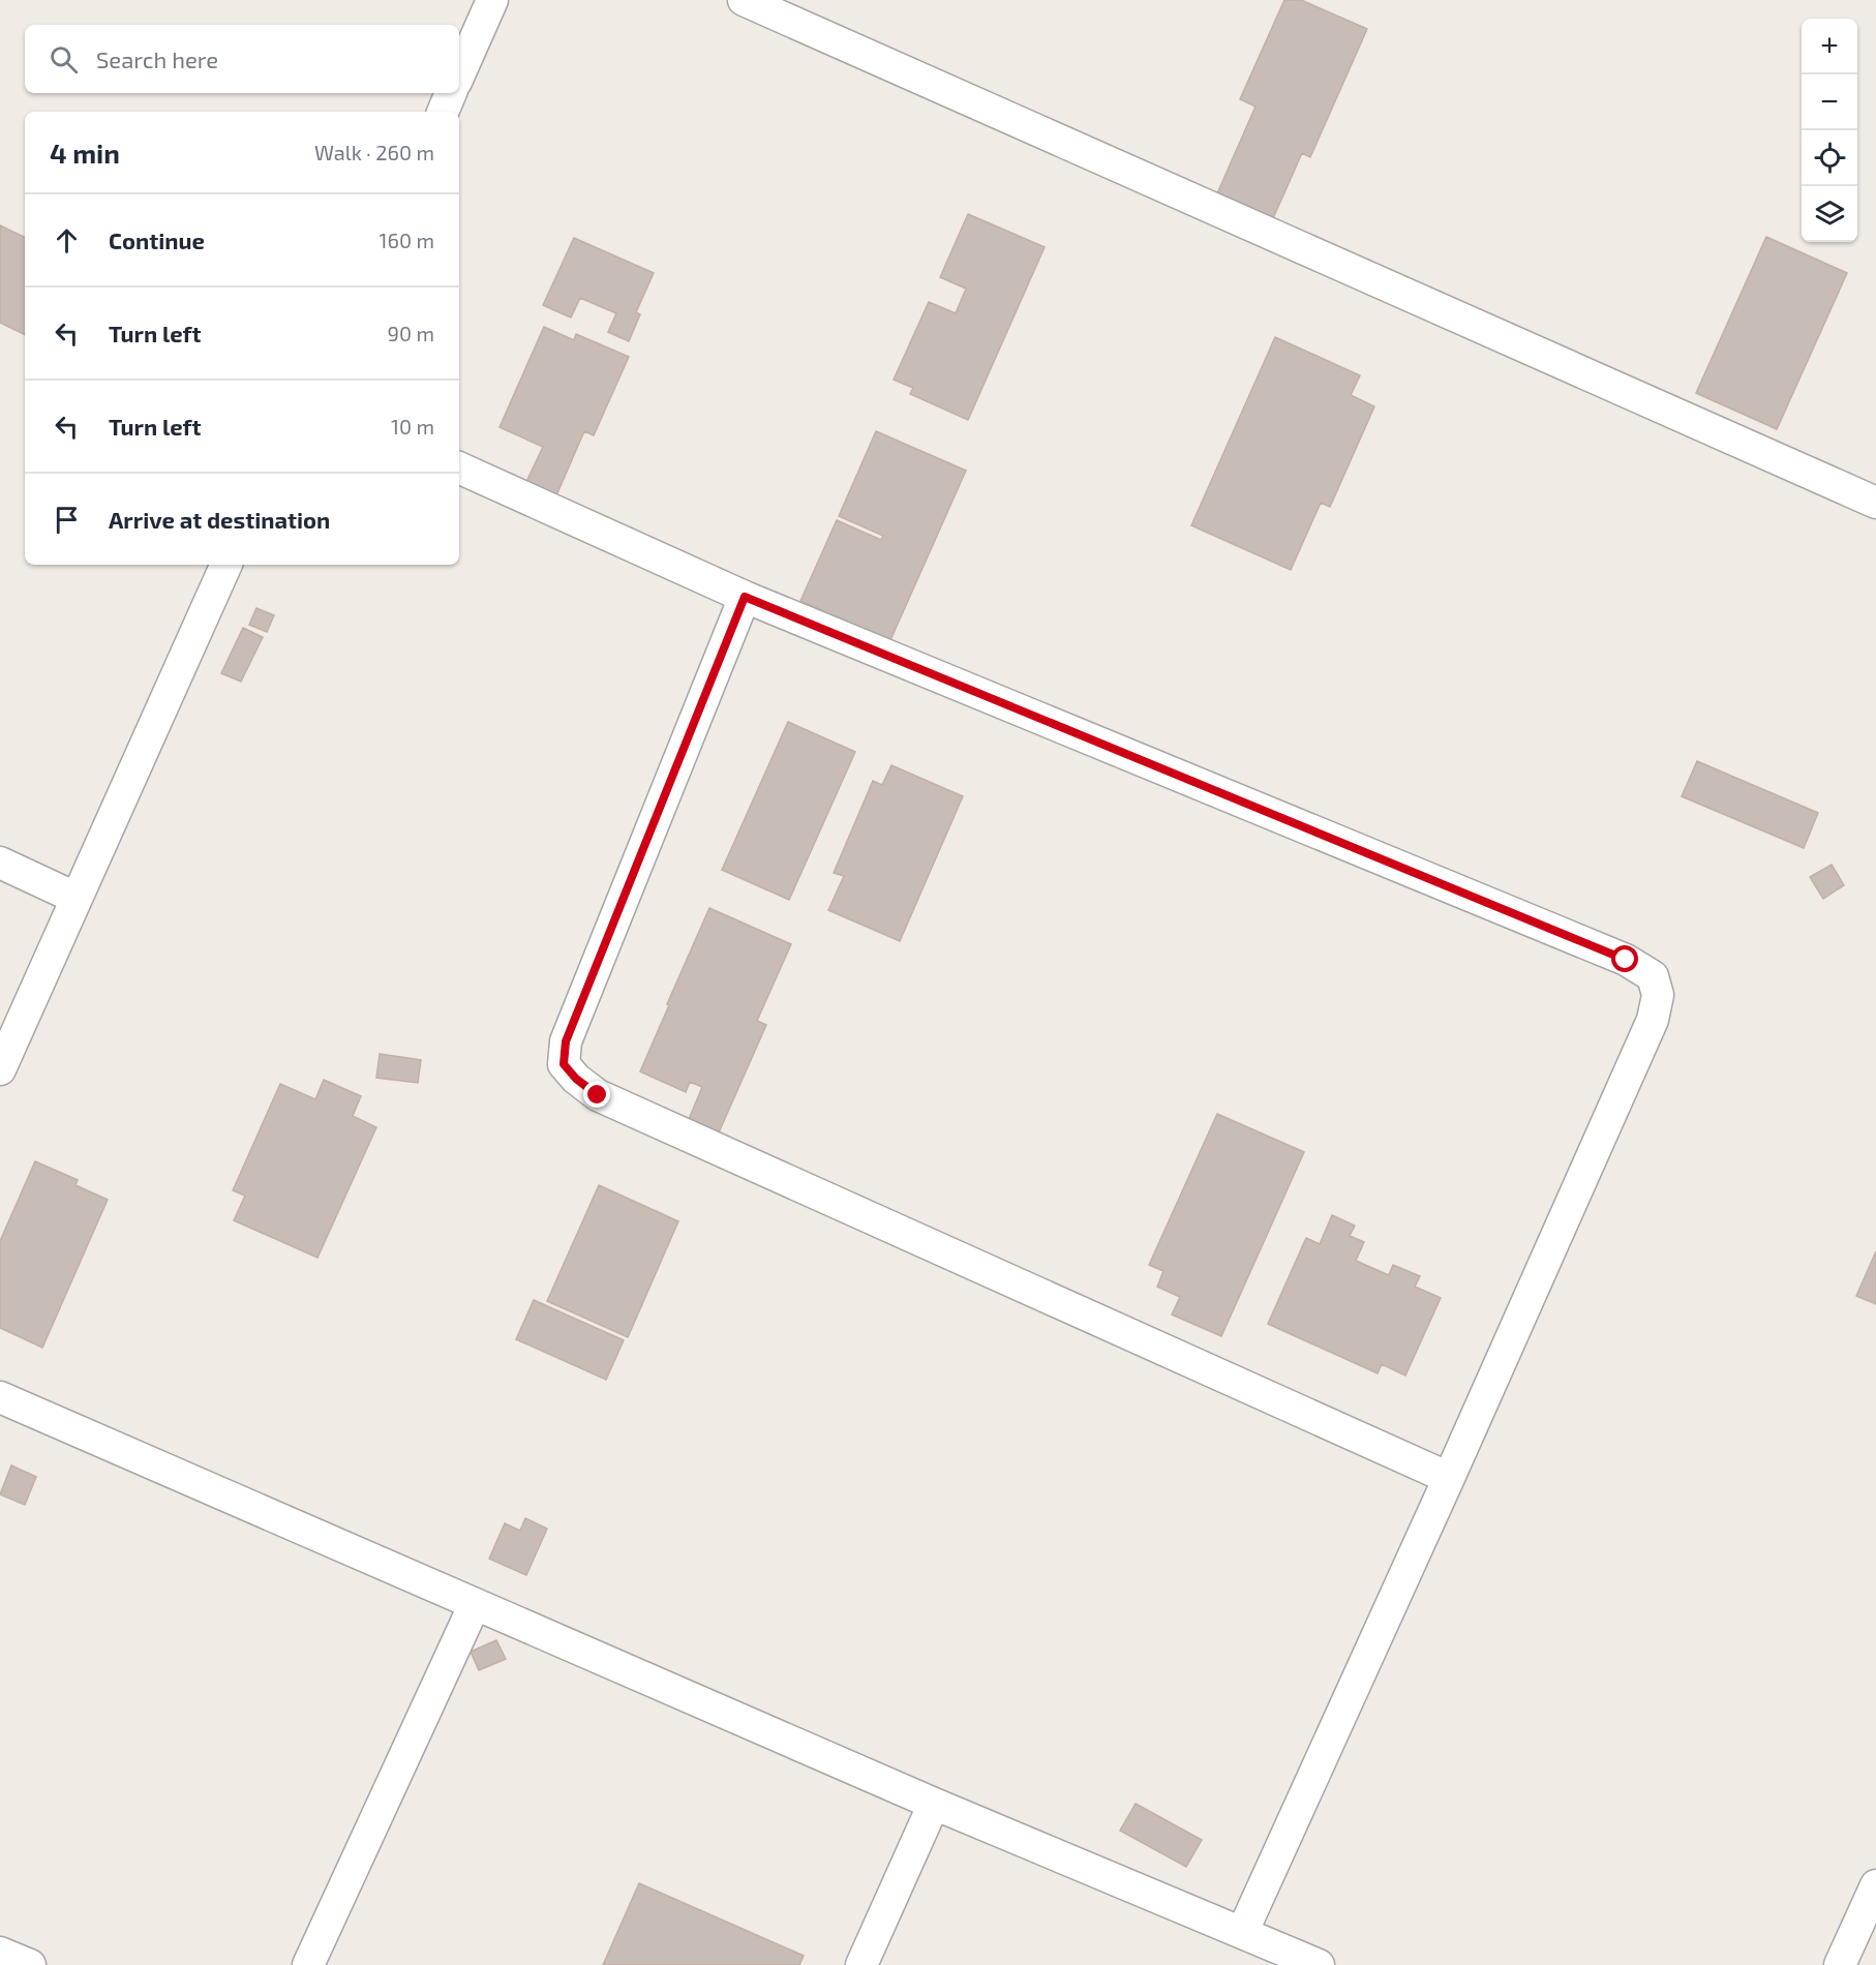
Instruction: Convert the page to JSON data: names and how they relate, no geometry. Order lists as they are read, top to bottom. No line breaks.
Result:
{"page":{"map_buttons":["+","−"],"search":"Search here","heading":["4 min","Walk · 260 m"],"list":[["Continue","160 m"],["Turn left","90 m"],["Turn left","10 m"],"Arrive at destination"]}}
